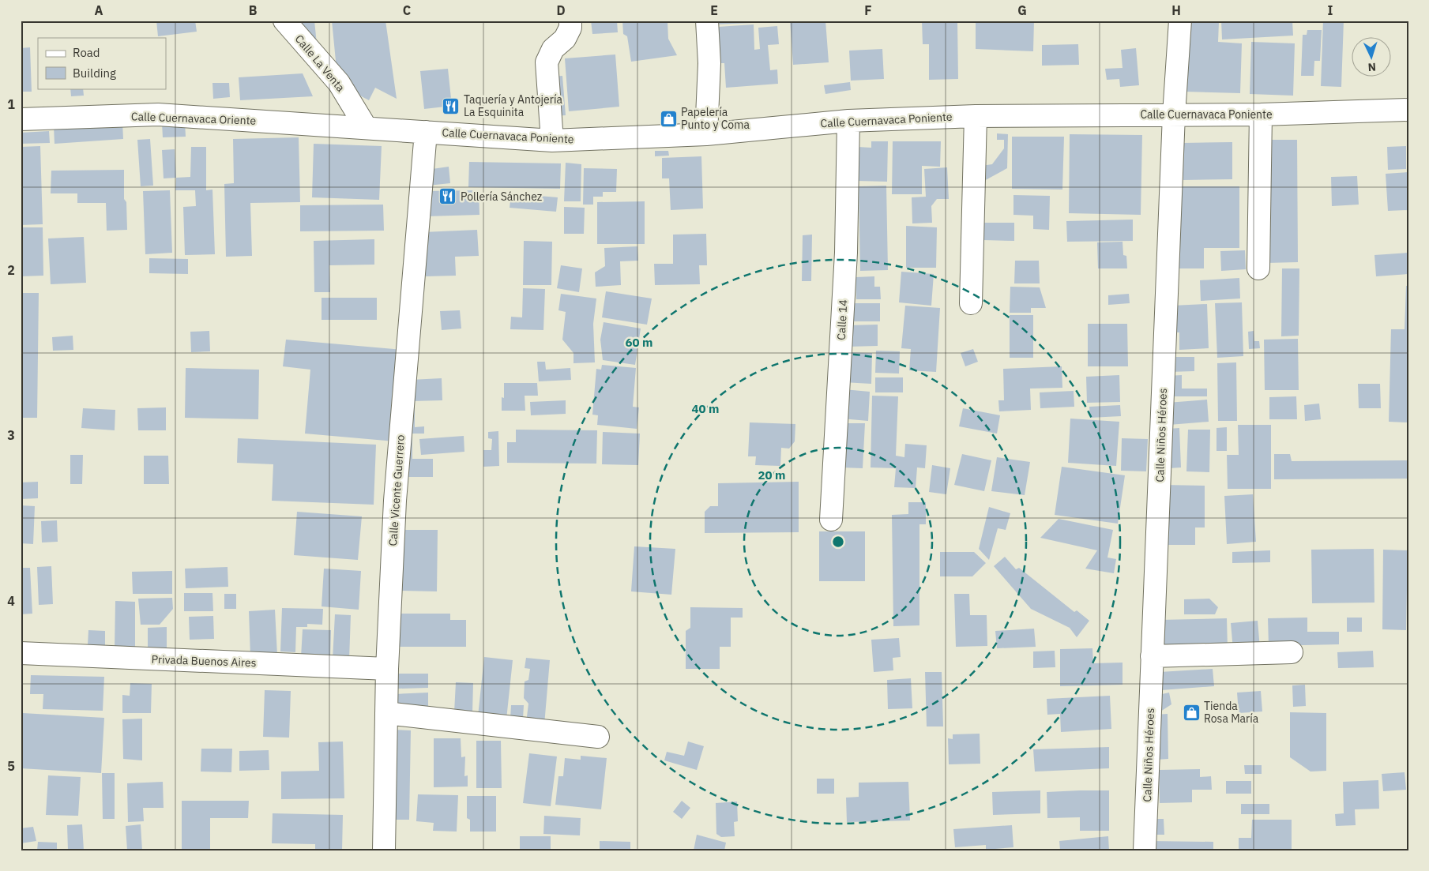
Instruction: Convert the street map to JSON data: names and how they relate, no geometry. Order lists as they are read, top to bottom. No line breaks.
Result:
{"streets":{"street":["Calle La Venta","Calle Cuernavaca Poniente","Calle Cuernavaca Oriente","Calle 14","Calle Niños Héroes","Calle Vicente Guerrero","Privada Buenos Aires"]},"crossings":[["Calle La Venta","Calle Cuernavaca Poniente"],["Calle La Venta","Calle Cuernavaca Oriente"],["Calle Cuernavaca Poniente","Calle Cuernavaca Oriente"],["Calle Cuernavaca Poniente","Calle 14"],["Calle Cuernavaca Poniente","Calle Niños Héroes"],["Calle Cuernavaca Poniente","Calle Vicente Guerrero"],["Calle Vicente Guerrero","Privada Buenos Aires"]],"places":{"restaurant":["Taquería y Antojería La Esquinita","Pollería Sánchez"],"shop":["Papelería Punto y Coma","Tienda Rosa María"]},"legend":["Road","Building"],"north":"bottom","grid":{"columns":["A","B","C","D","E","F","G","H","I"],"rows":["1","2","3","4","5"]},"rings":["60 m","40 m","20 m"]}
